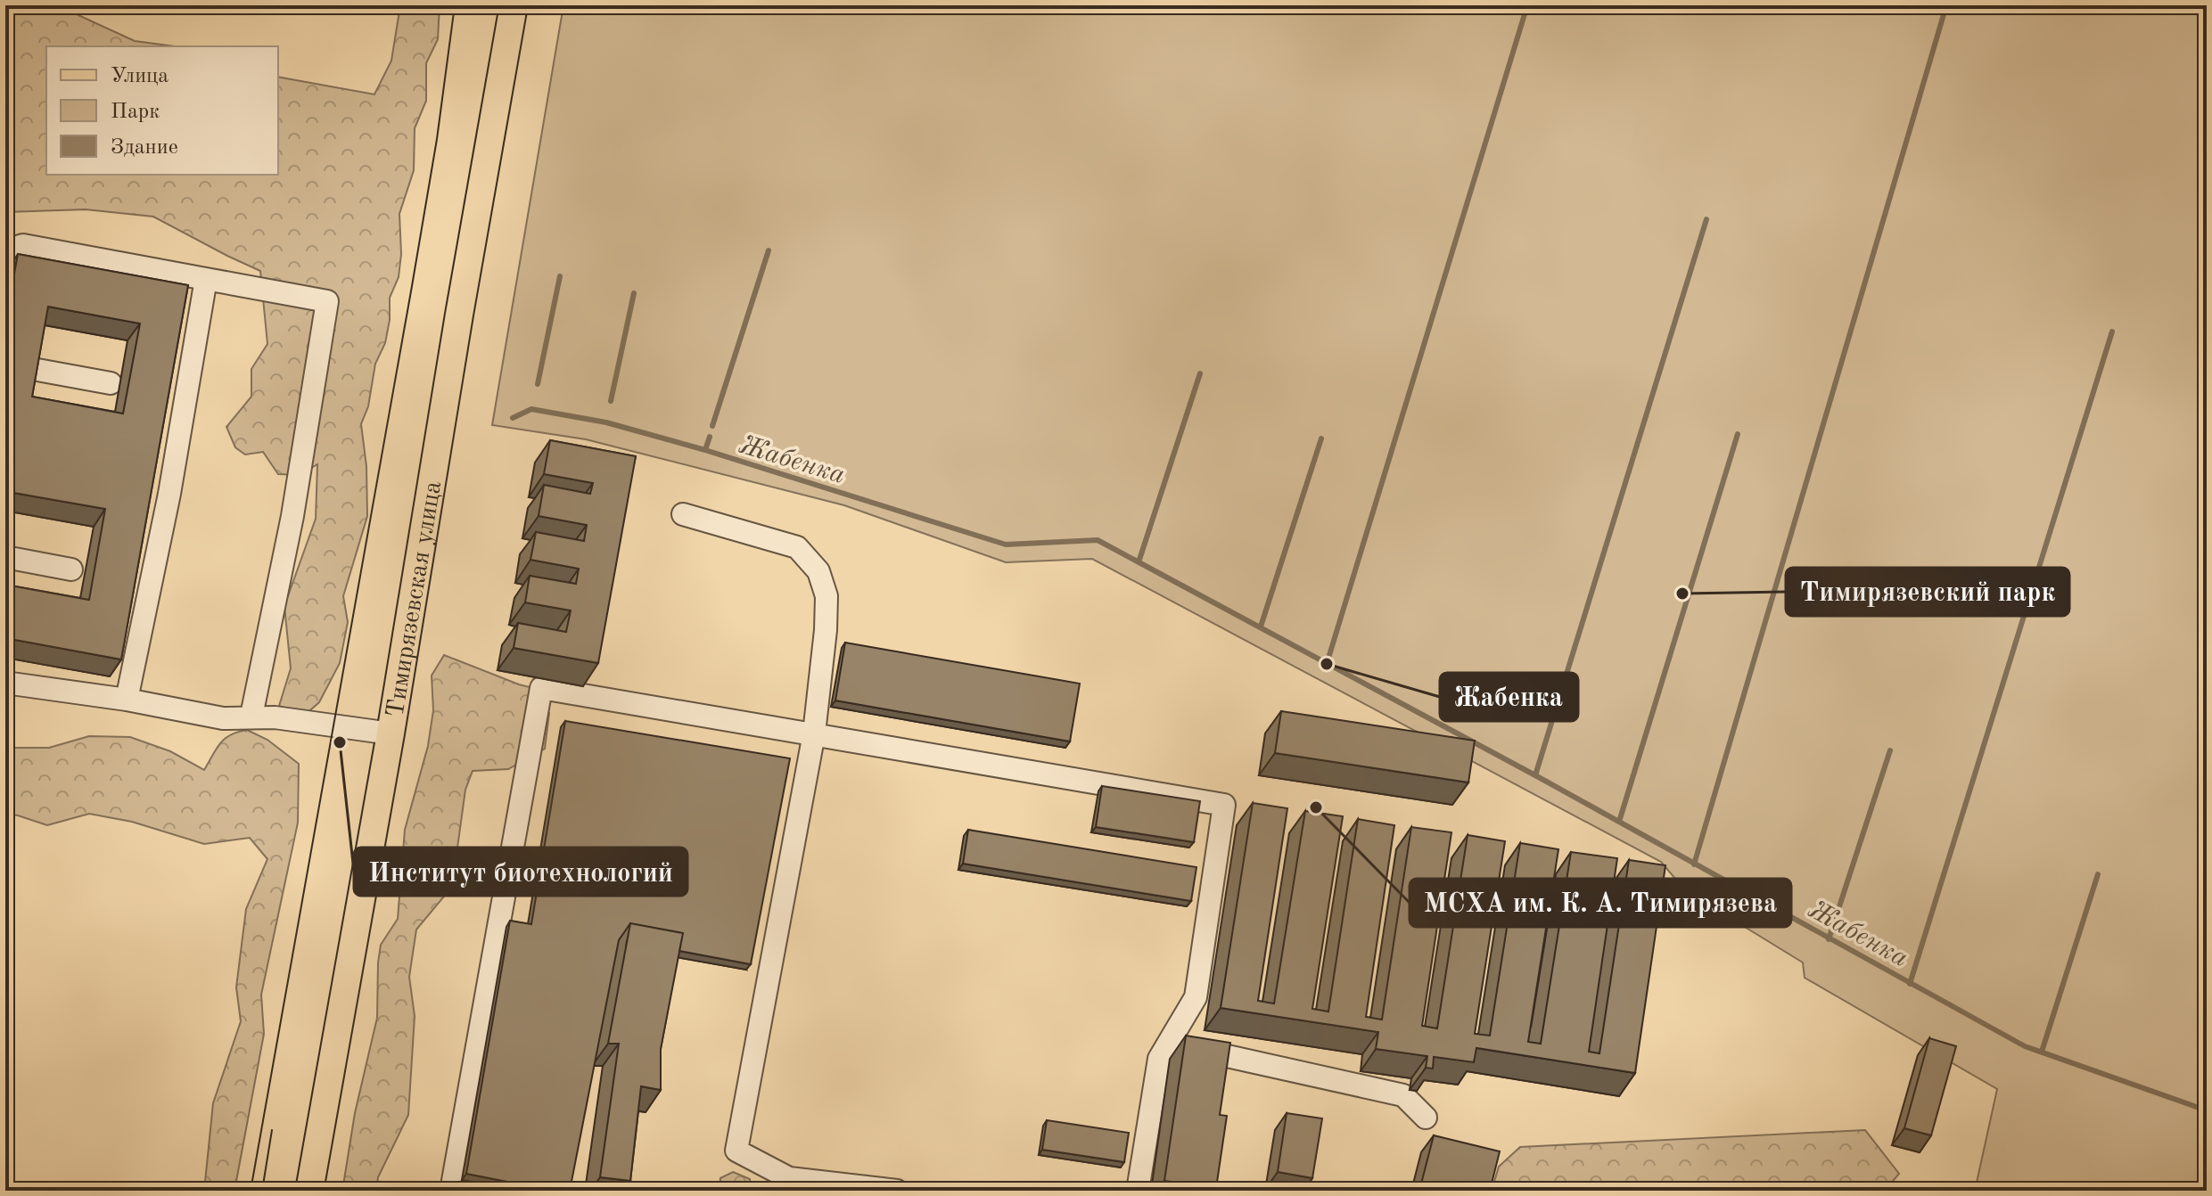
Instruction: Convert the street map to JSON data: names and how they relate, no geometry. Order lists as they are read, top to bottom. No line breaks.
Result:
{"streets":{"main road":["Тимирязевская улица"]},"water":["Жабенка"],"places":["Тимирязевский парк","Жабенка","Институт биотехнологий","МСХА им. К. А. Тимирязева"],"legend":["Улица","Парк","Здание"]}
